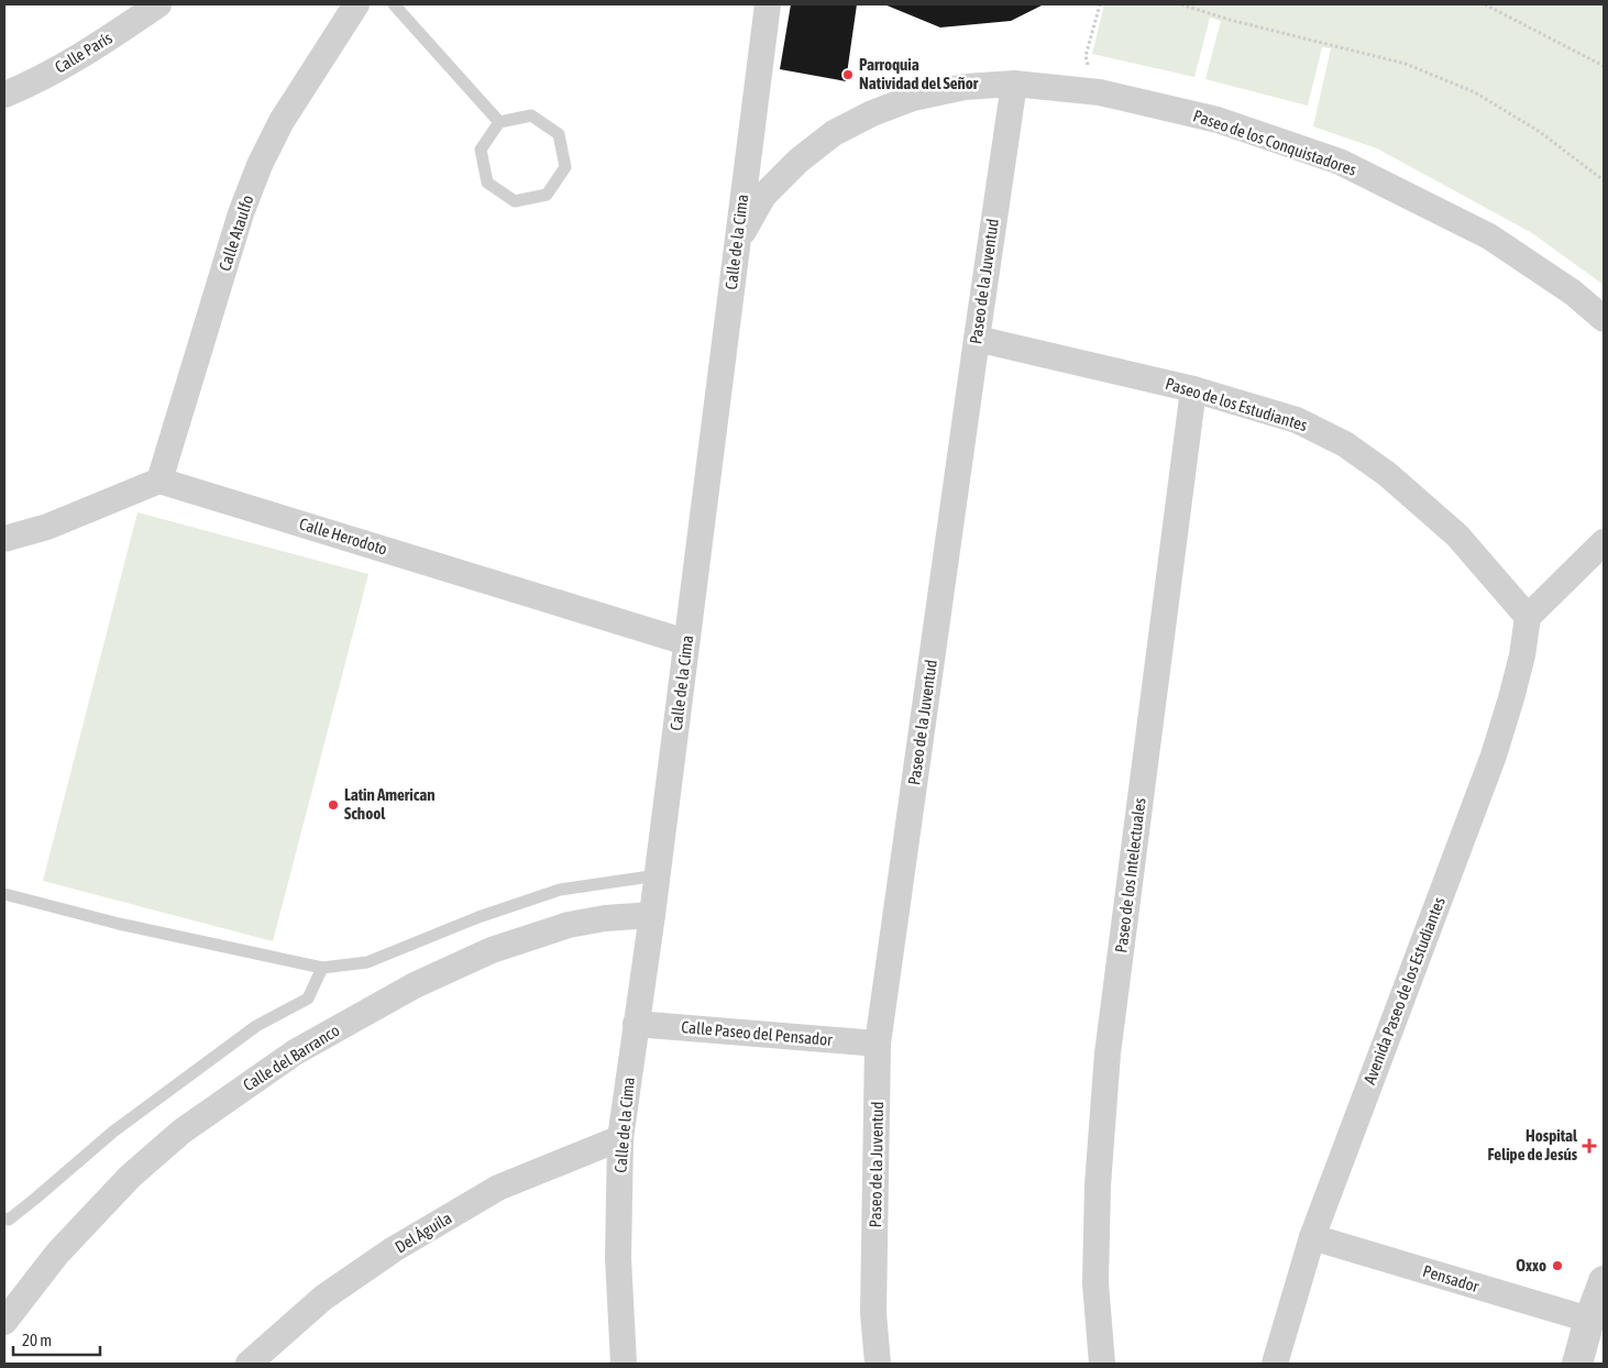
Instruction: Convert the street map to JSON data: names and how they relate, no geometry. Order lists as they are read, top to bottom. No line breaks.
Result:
{"streets":{"street":["Calle París","Paseo de los Conquistadores","Calle Ataulfo","Calle de la Cima","Paseo de la Juventud","Paseo de los Estudiantes","Calle Herodoto","Paseo de los Intelectuales","Avenida Paseo de los Estudiantes","Calle Paseo del Pensador","Calle del Barranco","Del Águila","Pensador"]},"crossings":[["Paseo de los Conquistadores","Calle de la Cima"],["Paseo de los Conquistadores","Paseo de la Juventud"],["Calle Ataulfo","Calle Herodoto"],["Calle de la Cima","Calle Herodoto"],["Calle de la Cima","Calle Paseo del Pensador"],["Calle de la Cima","Calle del Barranco"],["Calle de la Cima","Del Águila"],["Paseo de la Juventud","Paseo de los Estudiantes"],["Paseo de la Juventud","Calle Paseo del Pensador"],["Paseo de los Estudiantes","Paseo de los Intelectuales"],["Paseo de los Estudiantes","Avenida Paseo de los Estudiantes"],["Avenida Paseo de los Estudiantes","Pensador"]],"places":{"other":["Parroquia Natividad del Señor","Latin American School","Oxxo"],"health":["Hospital Felipe de Jesús"]},"scale_bar":"20 m"}
